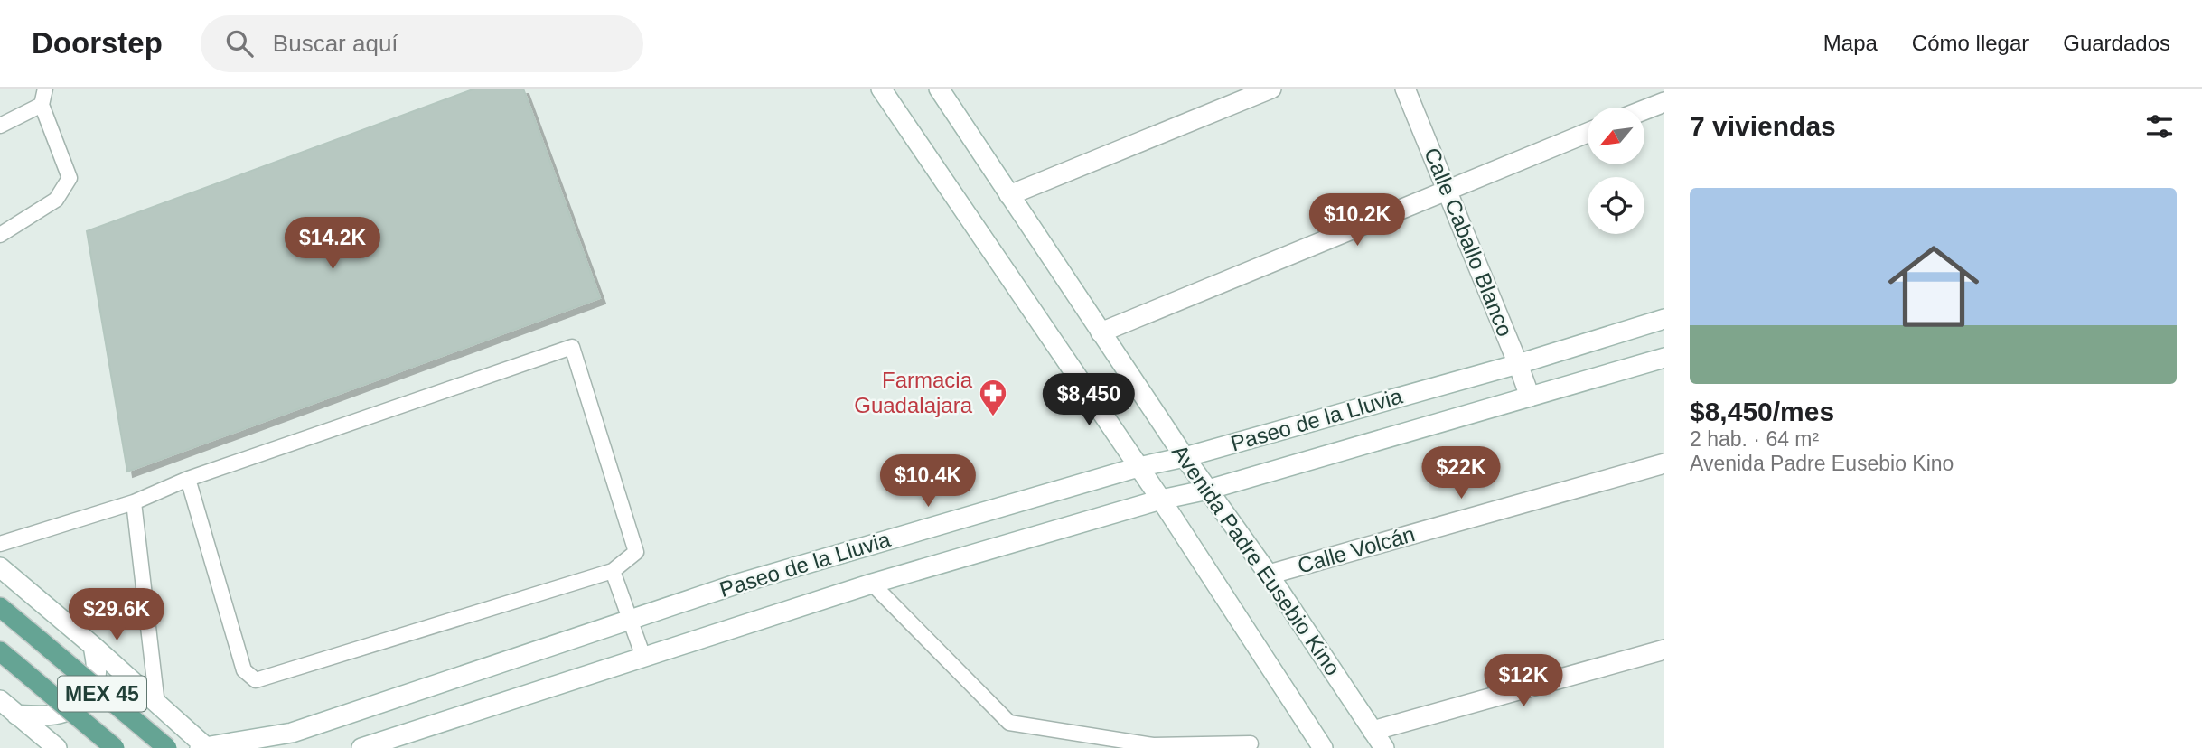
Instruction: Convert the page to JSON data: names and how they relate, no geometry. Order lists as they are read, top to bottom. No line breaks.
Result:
{"streets":{"main road":["MEX 45"],"street":["Calle Caballo Blanco","Paseo de la Lluvia","Calle Volcán","Avenida Padre Eusebio Kino"]},"crossings":[["Calle Caballo Blanco","Paseo de la Lluvia"],["Paseo de la Lluvia","Avenida Padre Eusebio Kino"],["Calle Volcán","Avenida Padre Eusebio Kino"]],"places":{"pharmacy":["Farmacia Guadalajara"]},"north":"bottom left","page":{"header":"Doorstep","search":"Buscar aquí","nav":["Mapa","Cómo llegar","Guardados"],"heading":"7 viviendas","list":[{"name":"$8,450/mes","note":"2 hab. · 64 m² · Avenida Padre Eusebio Kino"}],"price":["$10.2K","$14.2K","$8,450","$22K","$10.4K","$29.6K","$12K"]}}
